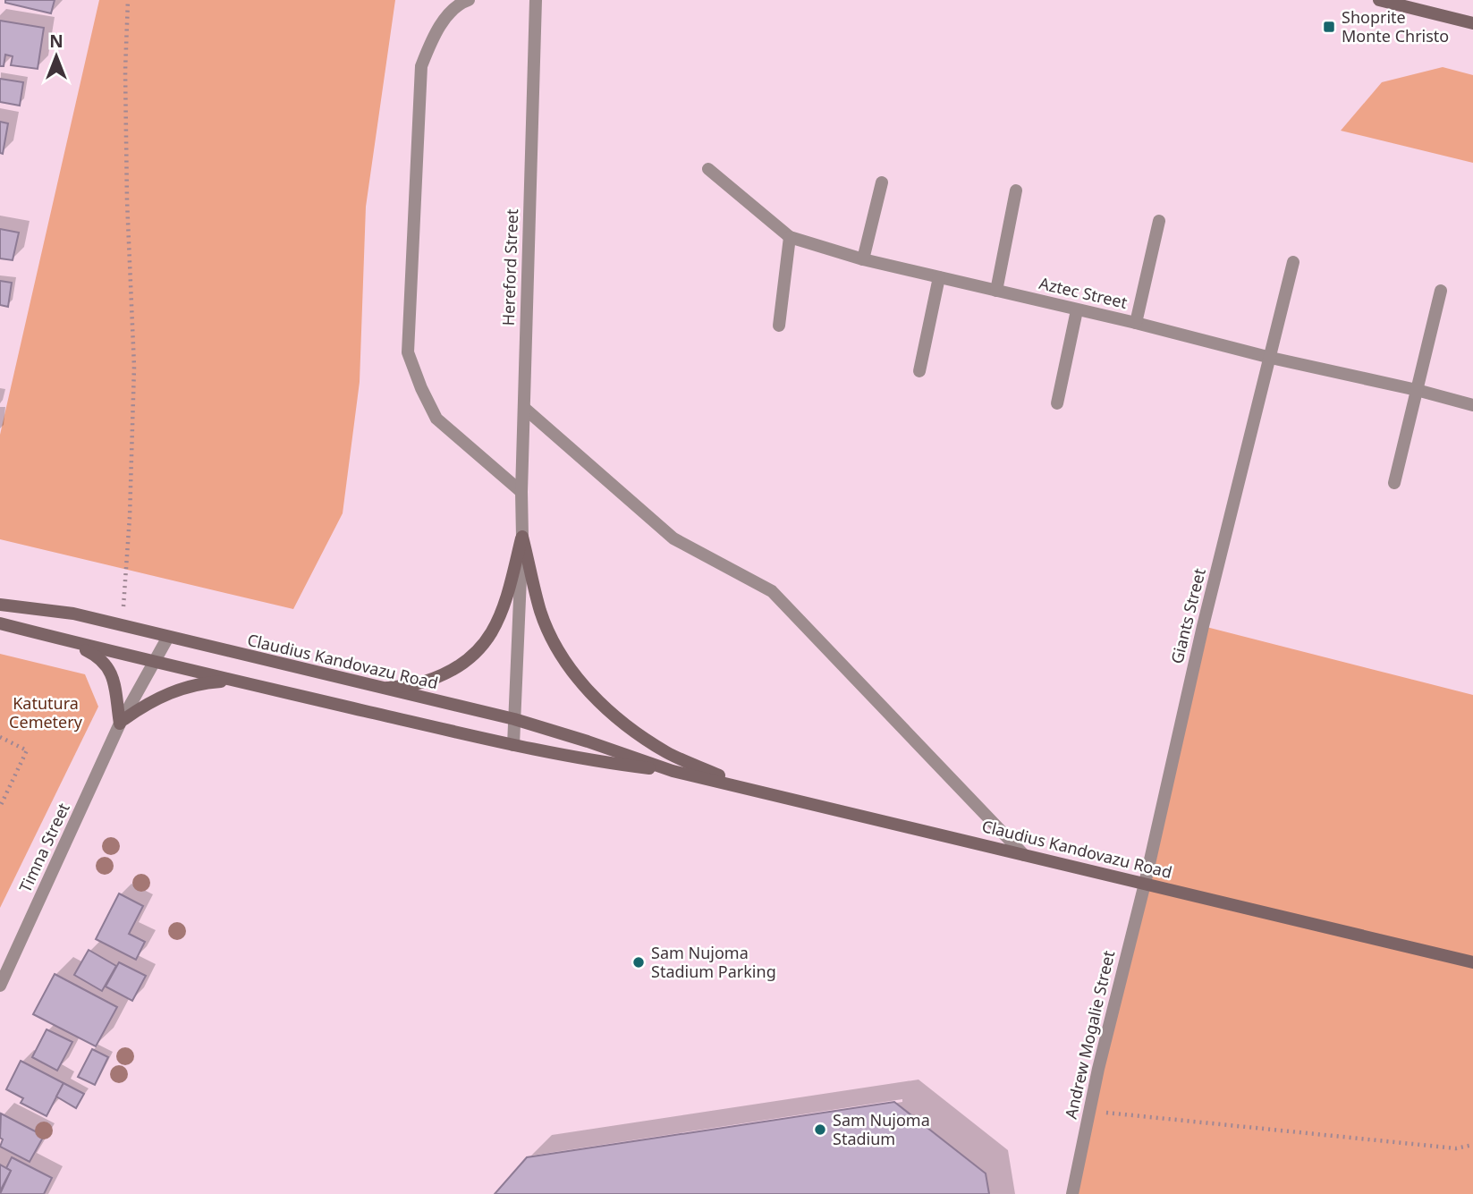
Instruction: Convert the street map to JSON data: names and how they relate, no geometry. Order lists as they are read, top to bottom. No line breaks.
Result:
{"streets":{"street":["Hereford Street","Aztec Street","Giants Street","Claudius Kandovazu Road","Timna Street","Andrew Mogalie Street"]},"crossings":[["Hereford Street","Claudius Kandovazu Road"],["Aztec Street","Giants Street"],["Giants Street","Claudius Kandovazu Road"],["Giants Street","Andrew Mogalie Street"],["Claudius Kandovazu Road","Timna Street"],["Claudius Kandovazu Road","Andrew Mogalie Street"]],"parks":["Katutura Cemetery"],"places":{"transit":["Shoprite Monte Christo"],"other":["Sam Nujoma Stadium Parking","Sam Nujoma Stadium"]},"north":"top"}
